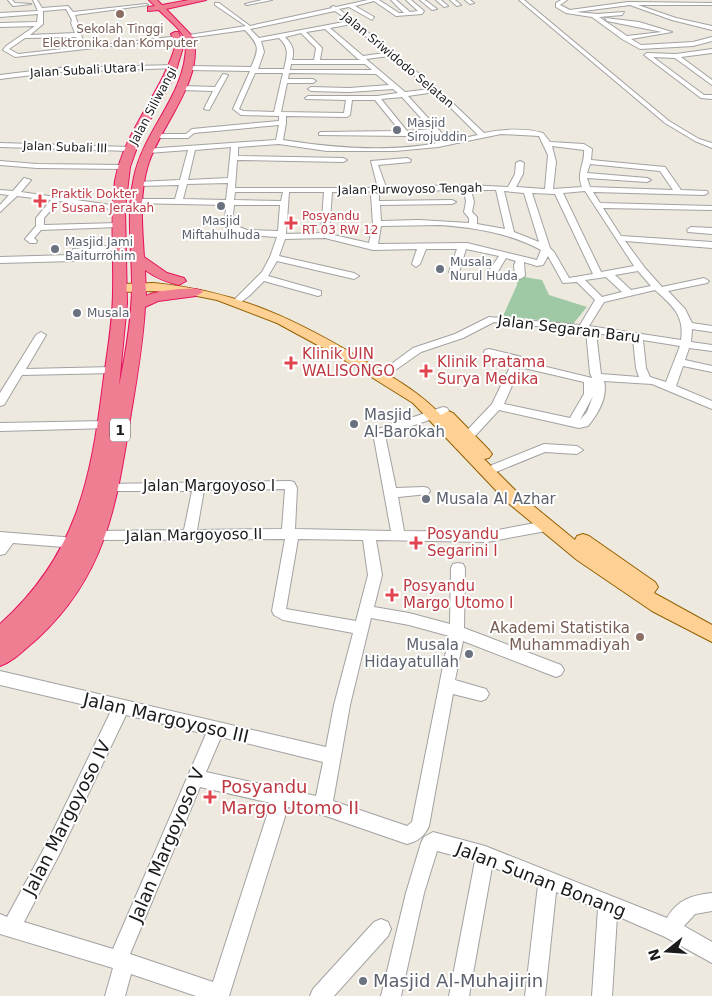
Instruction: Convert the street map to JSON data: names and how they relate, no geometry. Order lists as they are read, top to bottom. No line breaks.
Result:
{"streets":{"highway":["Jalan Siliwangi","1"],"street":["Jalan Sriwidodo Selatan","Jalan Subali Utara I","Jalan Subali III","Jalan Purwoyoso Tengah","Jalan Segaran Baru","Jalan Margoyoso I","Jalan Margoyoso II","Jalan Margoyoso III","Jalan Margoyoso IV","Jalan Margoyoso V","Jalan Sunan Bonang"]},"crossings":[["Jalan Subali Utara I","Jalan Siliwangi"],["Jalan Siliwangi","Jalan Subali III"],["Jalan Siliwangi","1"],["1","Jalan Margoyoso I"],["1","Jalan Margoyoso II"],["Jalan Margoyoso I","Jalan Margoyoso II"],["Jalan Margoyoso III","Jalan Margoyoso IV"],["Jalan Margoyoso III","Jalan Margoyoso V"]],"places":{"other":["Sekolah Tinggi Elektronika dan Komputer","Masjid Sirojuddin","Masjid Miftahulhuda","Masjid Jami Baiturrohim","Musala Nurul Huda","Musala","Masjid Al-Barokah","Musala Al Azhar","Akademi Statistika Muhammadiyah","Musala Hidayatullah","Masjid Al-Muhajirin"],"health":["Praktik Dokter F Susana Jerakah","Posyandu RT 03 RW 12","Klinik UIN WALISONGO","Klinik Pratama Surya Medika","Posyandu Segarini I","Posyandu Margo Utomo I","Posyandu Margo Utomo II"]},"north":"left"}
